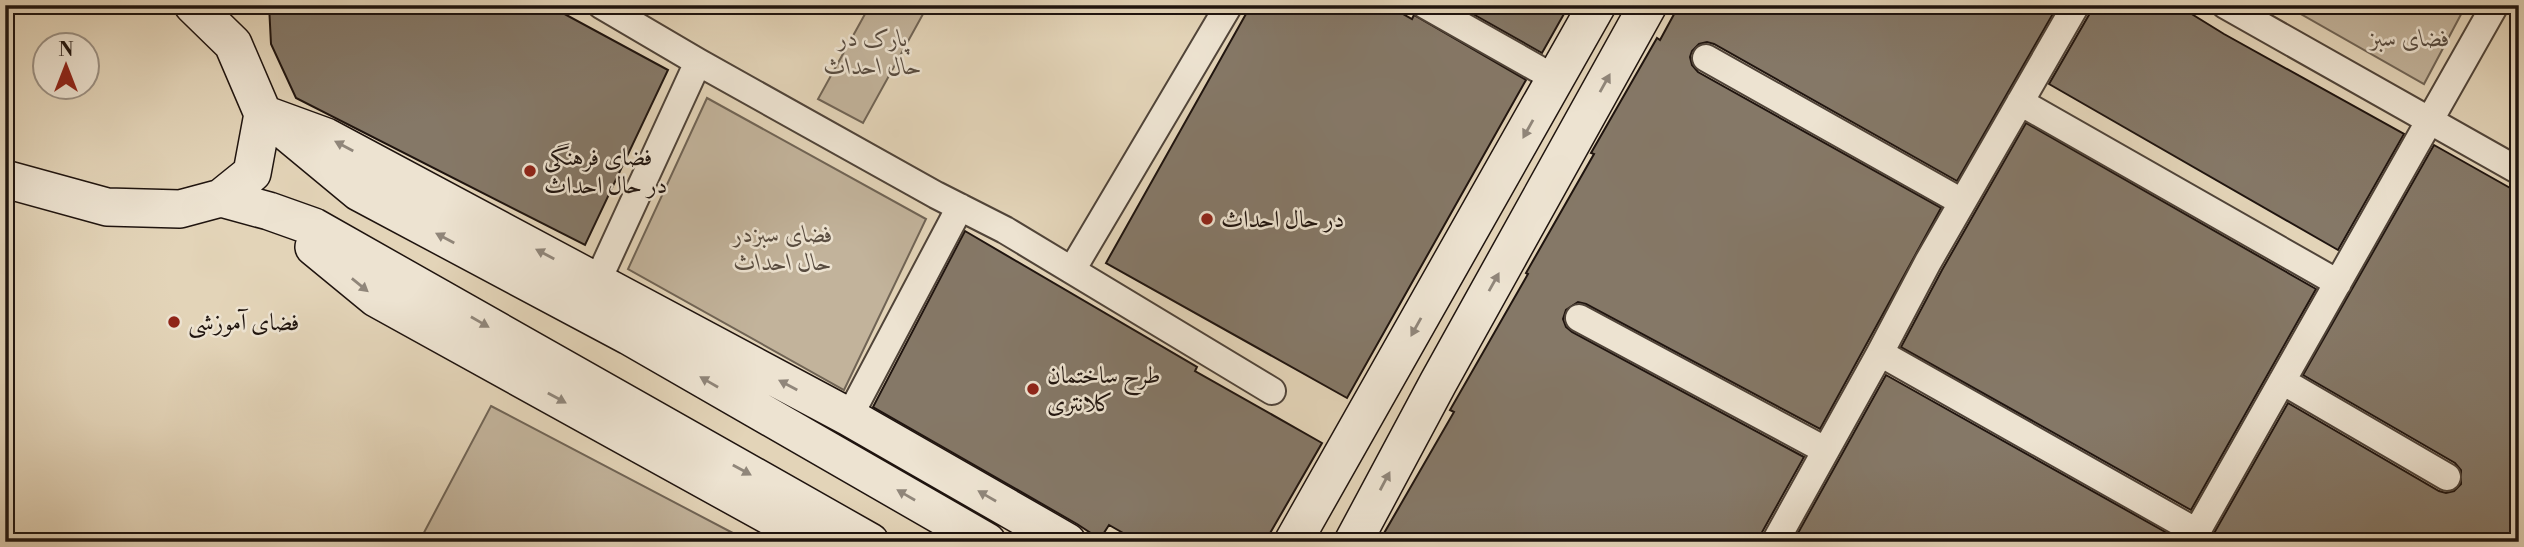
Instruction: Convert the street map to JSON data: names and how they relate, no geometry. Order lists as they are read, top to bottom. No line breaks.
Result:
{"parks":["پارک در حال احداث","فضای سبز","فضای سبزدر حال احداث"],"places":["فضای فرهنگی در حال احداث","در حال احداث","فضای آموزشی","طرح ساختمان کلانتری"],"north":"top"}
